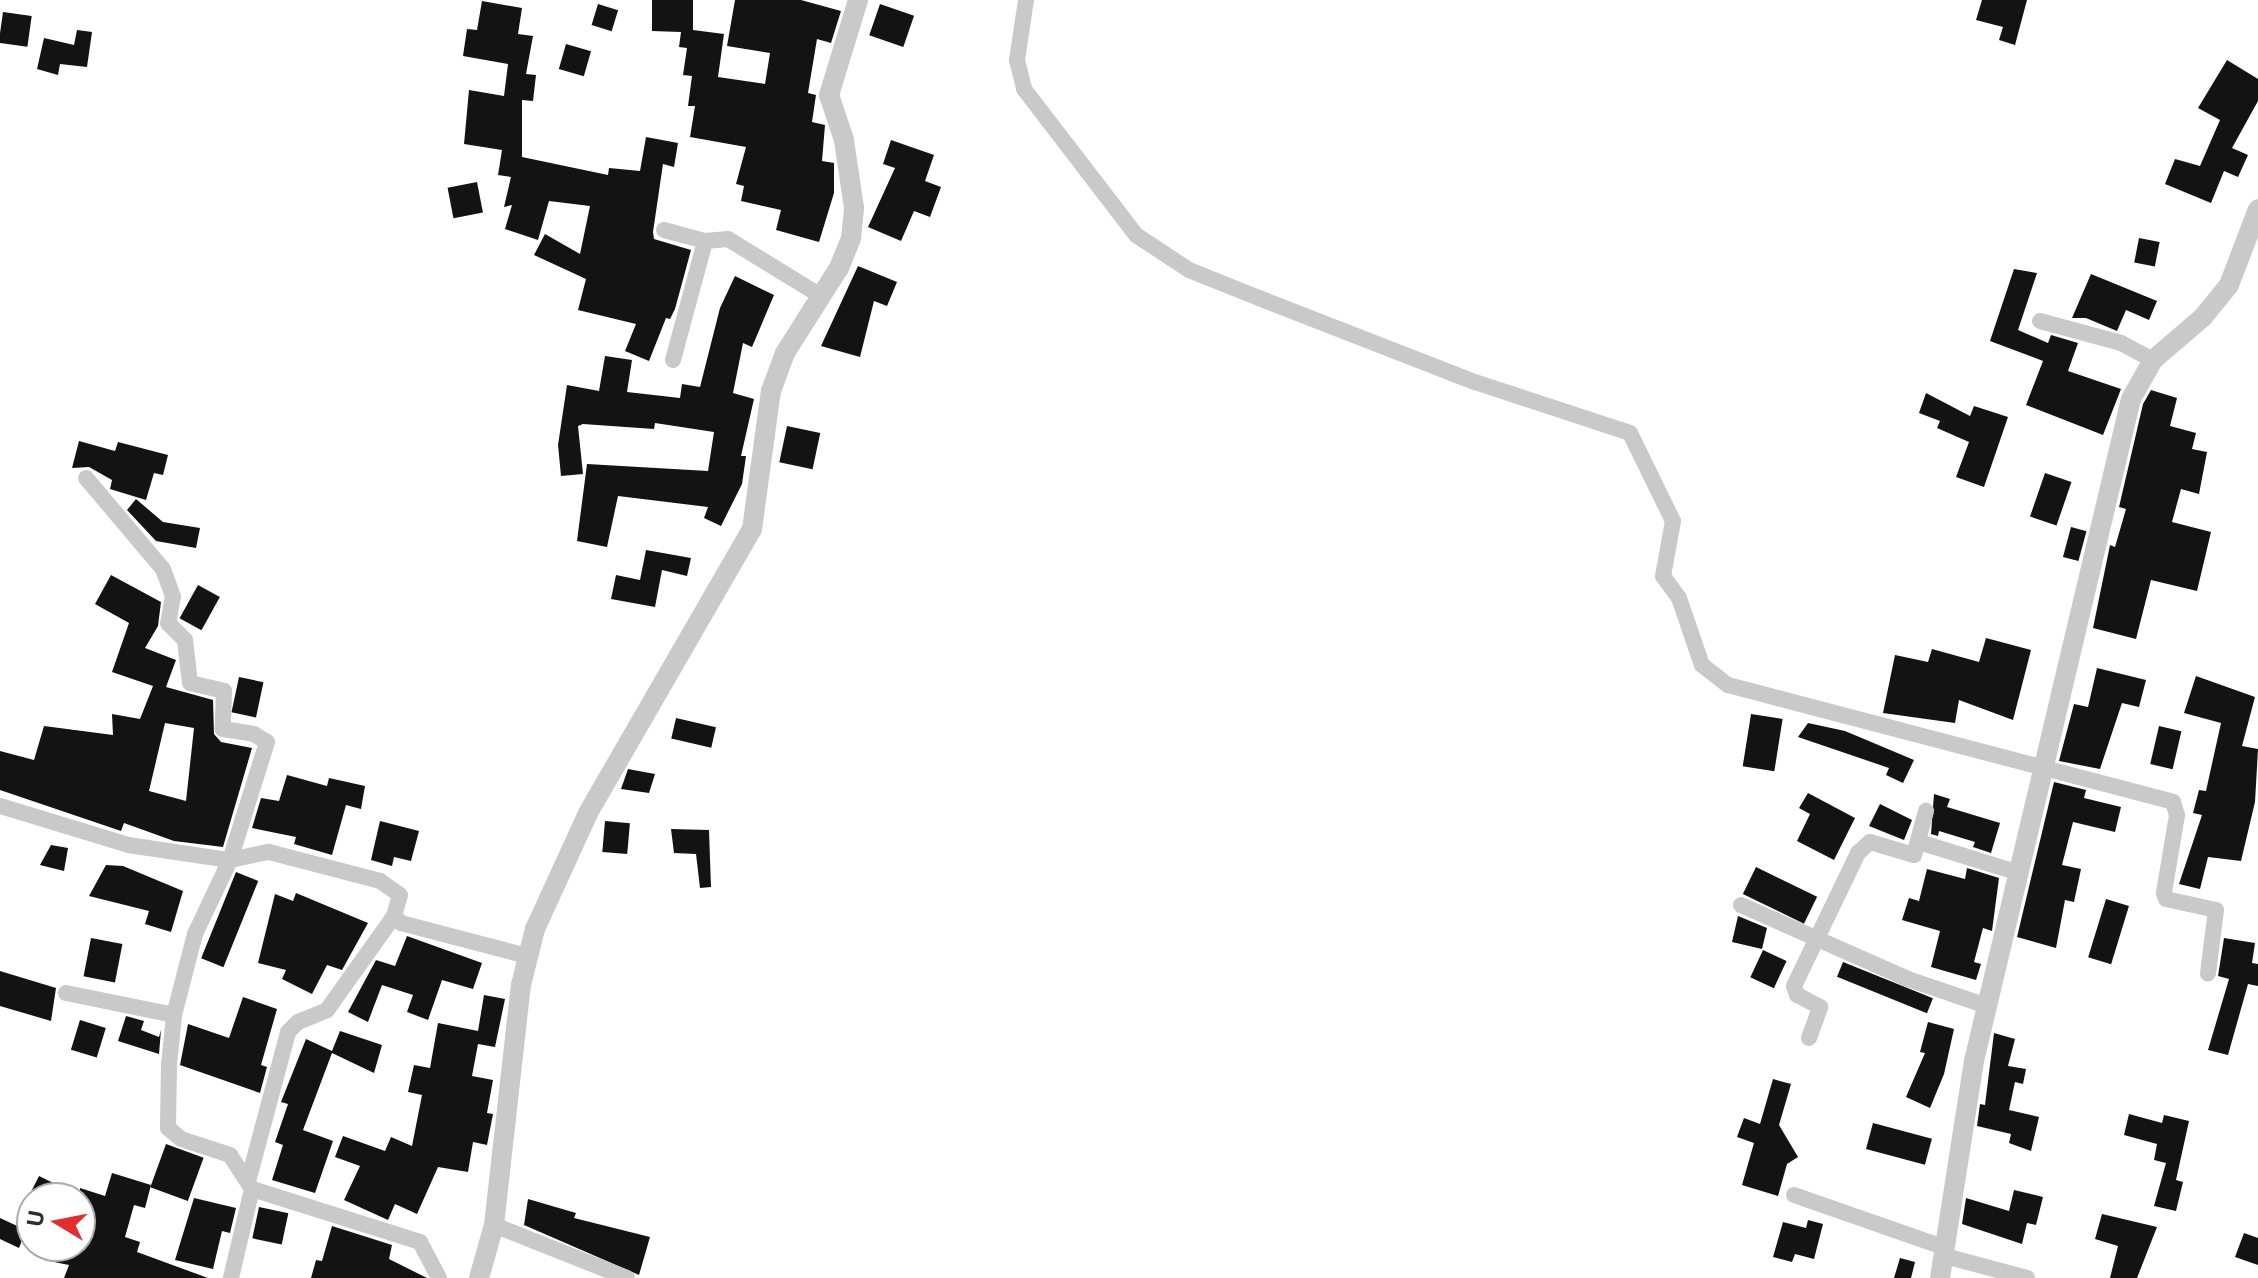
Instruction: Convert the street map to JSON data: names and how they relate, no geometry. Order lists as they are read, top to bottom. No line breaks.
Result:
{"north":"left"}
